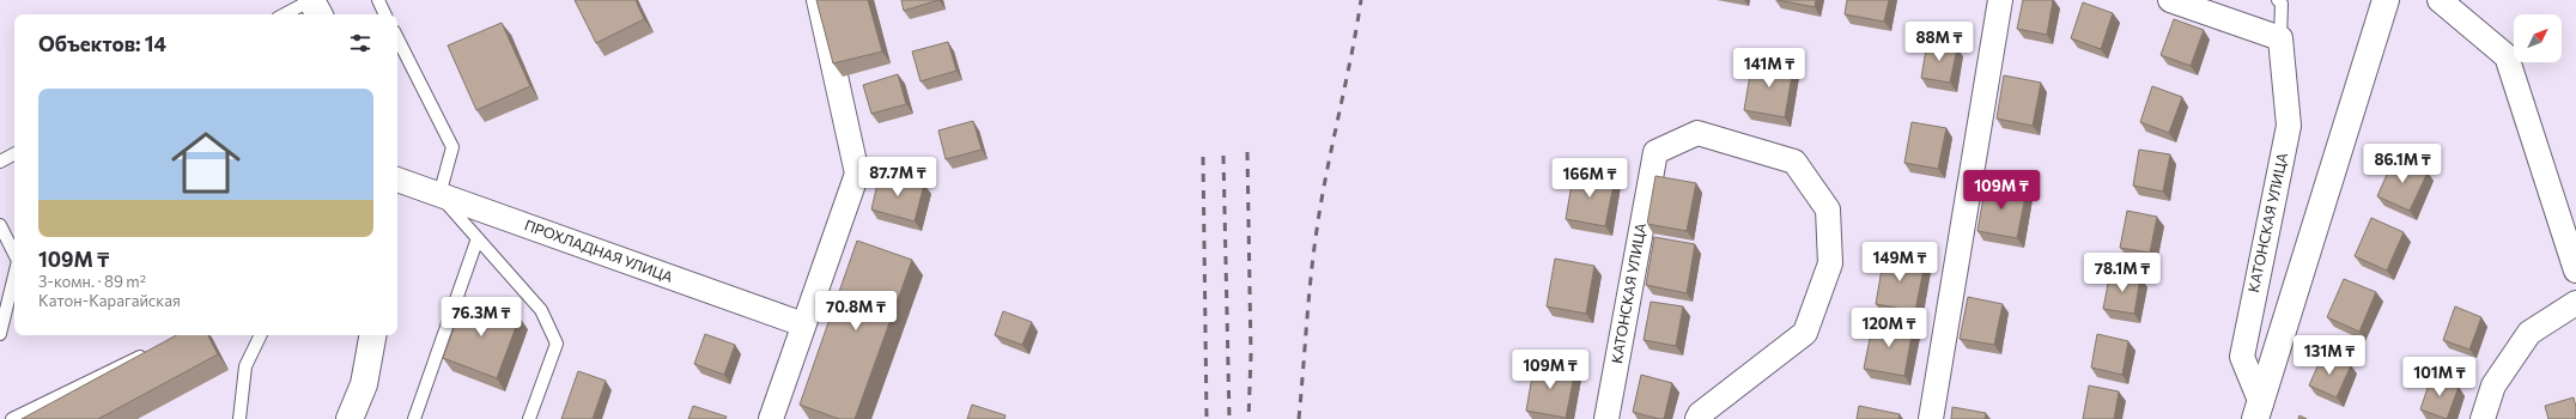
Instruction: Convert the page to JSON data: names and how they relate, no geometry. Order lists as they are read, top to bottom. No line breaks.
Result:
{"streets":{"street":["КАТОНСКАЯ УЛИЦА","ПРОХЛАДНАЯ УЛИЦА"]},"north":"top right","page":{"heading":"Объектов: 14","price":["88M ₸","141M ₸","86.1M ₸","87.7M ₸","166M ₸","109M ₸","149M ₸","78.1M ₸","70.8M ₸","76.3M ₸","120M ₸","131M ₸","109M ₸","101M ₸"],"list":[{"name":"109M ₸","note":"3-комн. · 89 m² · Катон-Карагайская"}]}}
